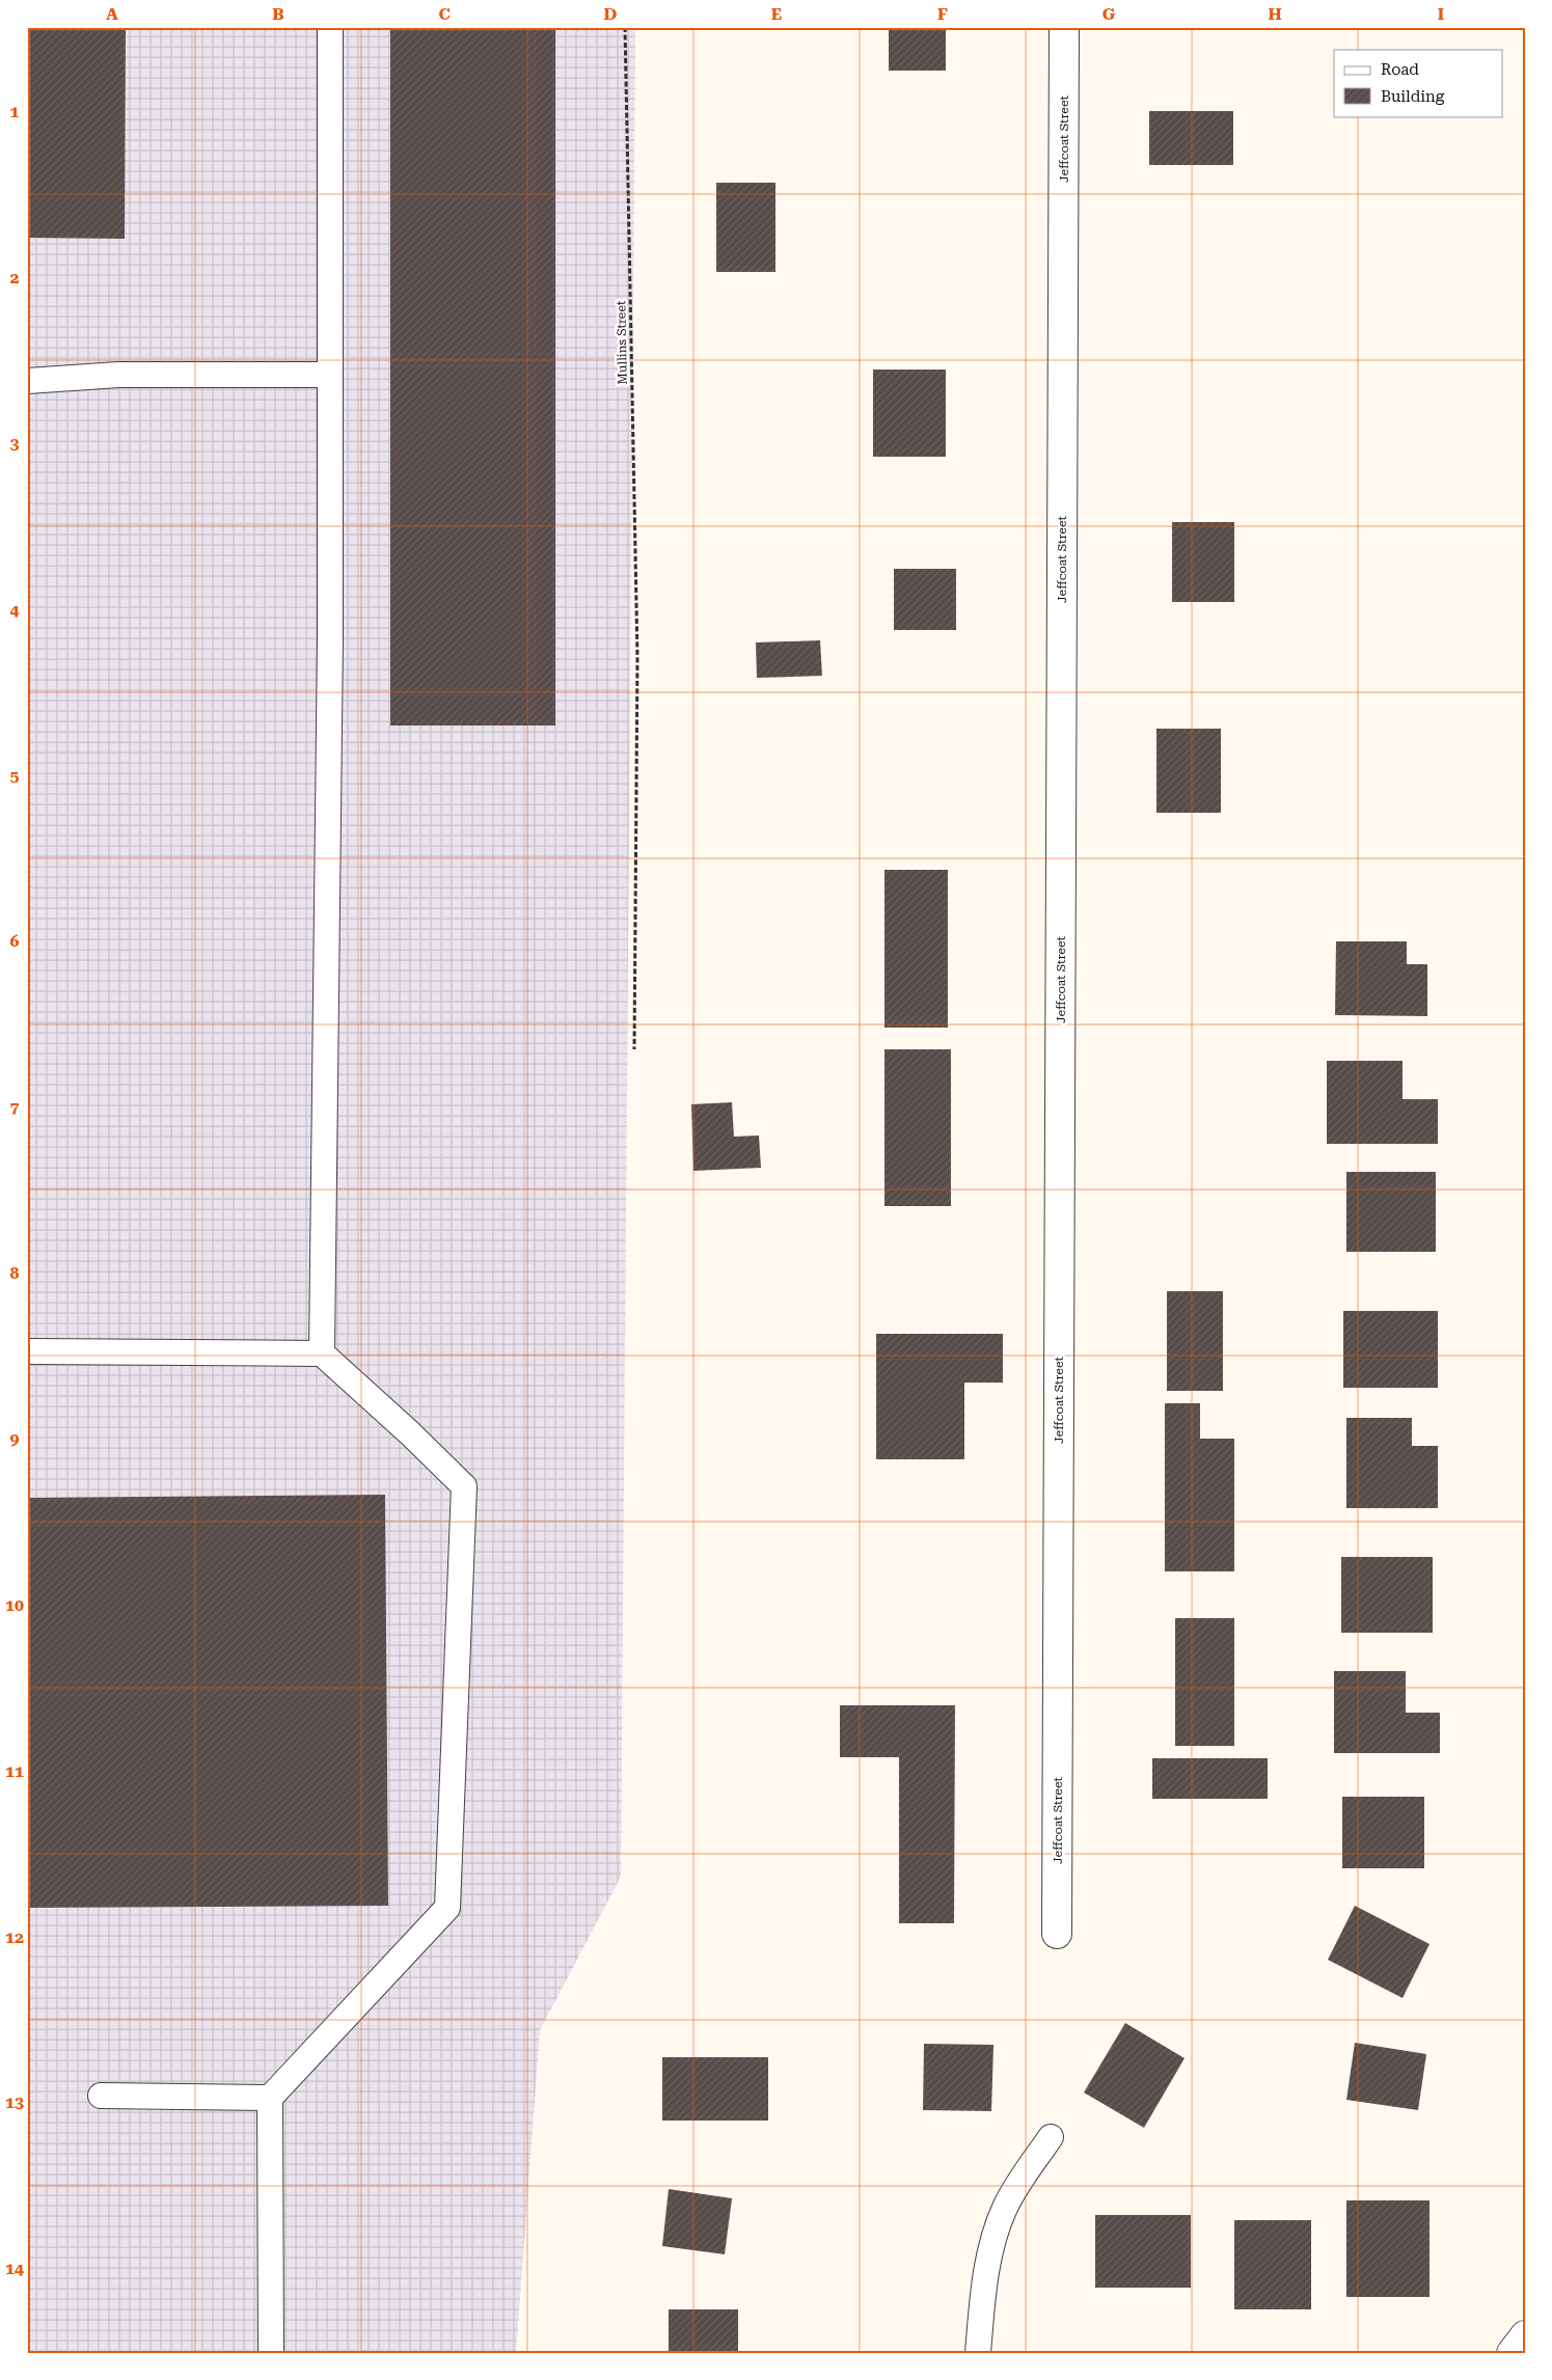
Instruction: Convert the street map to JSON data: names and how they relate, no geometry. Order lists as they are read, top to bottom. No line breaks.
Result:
{"streets":{"street":["Jeffcoat Street"],"path":["Mullins Street"]},"legend":["Road","Building"],"grid":{"columns":["A","B","C","D","E","F","G","H","I"],"rows":["1","2","3","4","5","6","7","8","9","10","11","12","13","14"]}}
